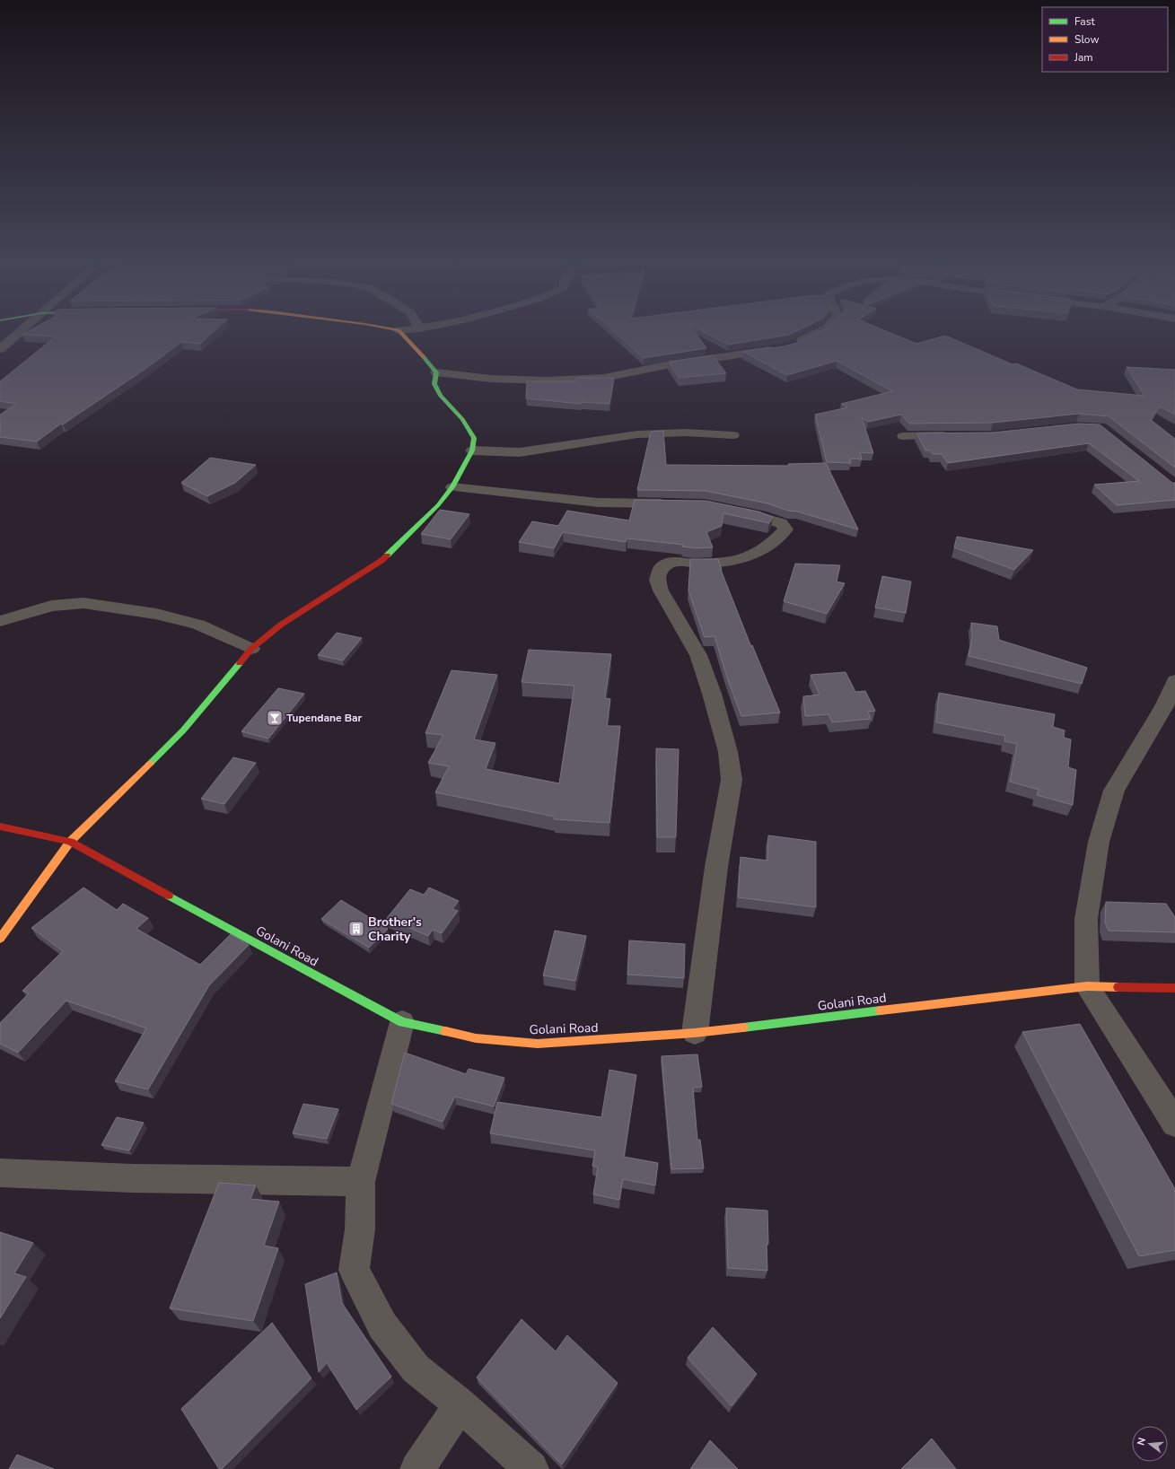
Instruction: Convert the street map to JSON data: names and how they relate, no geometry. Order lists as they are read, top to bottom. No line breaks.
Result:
{"streets":{"street":["Golani Road"]},"places":{"bar":["Tupendane Bar"],"building":["Brother's Charity"]},"legend":["Fast","Slow","Jam"],"north":"left"}
